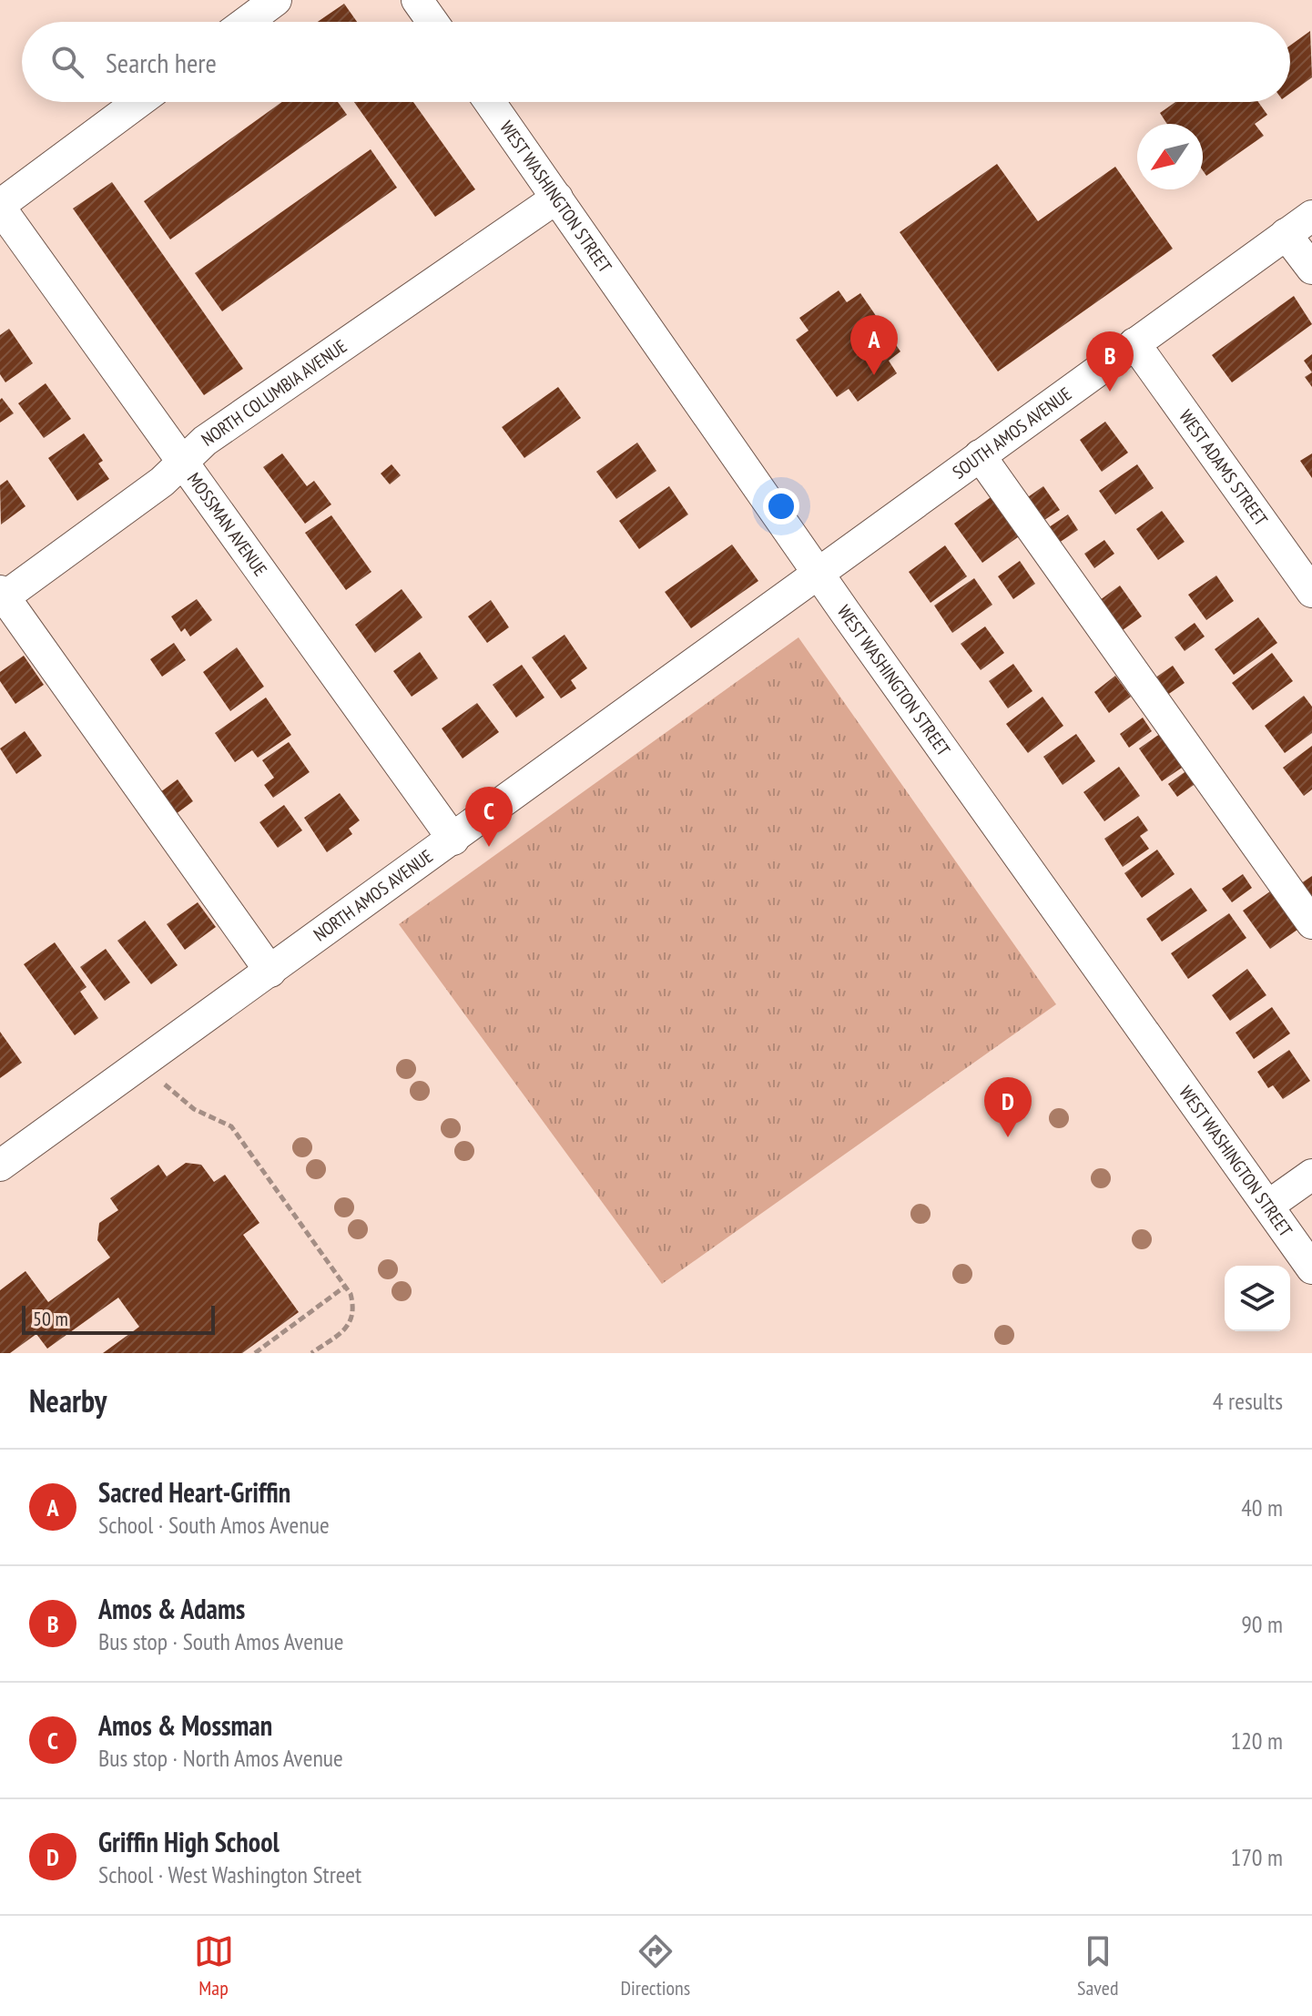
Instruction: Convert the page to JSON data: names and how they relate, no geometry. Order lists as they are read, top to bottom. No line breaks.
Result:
{"streets":{"street":["WEST WASHINGTON STREET","NORTH COLUMBIA AVENUE","SOUTH AMOS AVENUE","WEST ADAMS STREET","MOSSMAN AVENUE","NORTH AMOS AVENUE"]},"crossings":[["WEST WASHINGTON STREET","NORTH COLUMBIA AVENUE"],["WEST WASHINGTON STREET","SOUTH AMOS AVENUE"],["WEST WASHINGTON STREET","NORTH AMOS AVENUE"],["NORTH COLUMBIA AVENUE","MOSSMAN AVENUE"],["SOUTH AMOS AVENUE","WEST ADAMS STREET"],["SOUTH AMOS AVENUE","NORTH AMOS AVENUE"],["MOSSMAN AVENUE","NORTH AMOS AVENUE"]],"scale_bar":"50 m","north":"bottom left","page":{"search":"Search here","pins":["A","B","C","D"],"scale":"50 m","heading":["Nearby","4 results"],"list":[{"mark":"A","name":"Sacred Heart-Griffin","note":"School · South Amos Avenue","value":"40 m"},{"mark":"B","name":"Amos & Adams","note":"Bus stop · South Amos Avenue","value":"90 m"},{"mark":"C","name":"Amos & Mossman","note":"Bus stop · North Amos Avenue","value":"120 m"},{"mark":"D","name":"Griffin High School","note":"School · West Washington Street","value":"170 m"}],"nav":["Map","Directions","Saved"]}}
